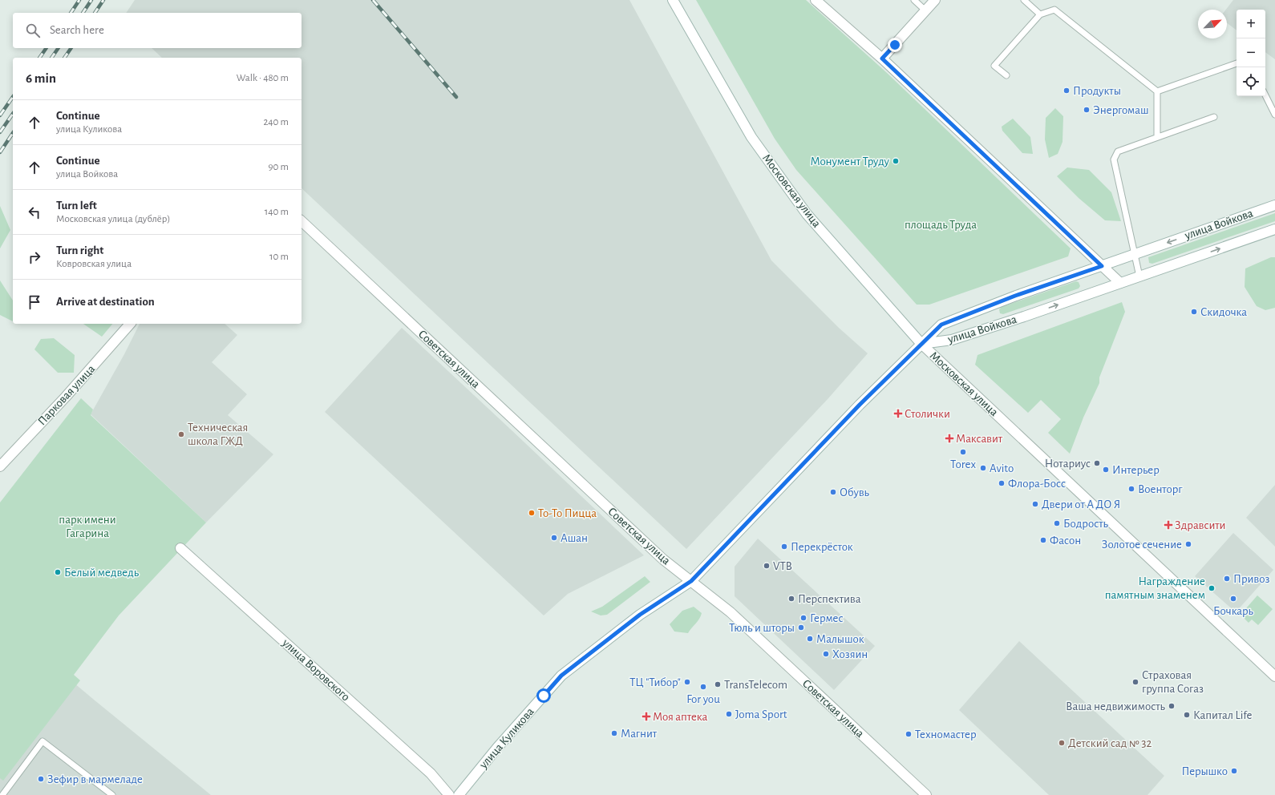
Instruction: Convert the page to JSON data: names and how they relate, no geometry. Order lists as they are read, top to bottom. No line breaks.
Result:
{"streets":{"street":["Московская улица","улица Войкова","Советская улица","Парковая улица","улица Воровского","улица Куликова"]},"crossings":[["Московская улица","улица Войкова"],["Московская улица","улица Куликова"],["улица Войкова","улица Куликова"],["Советская улица","улица Куликова"]],"parks":["площадь Труда","парк имени Гагарина"],"places":{"other":["Продукты","Энергомаш","Монумент Труду","Скидочка","Техническая школа ГЖД","Torex","Нотариус","Avito","Интерьер","Флора-Босс","Военторг","Обувь","Двери от А ДО Я","То-То Пицца","Бодрость","Ашан","Фасон","Золотое сечение","Перекрёсток","VTB","Белый медведь","Привоз","Награждение памятным знаменем","Перспектива","Бочкарь","Гермес","Тюль и шторы","Малышок","Хозяин","ТЦ \"Тибор\"","Страховая группа Согаз","TransTelecom","For you","Ваша недвижимость","Joma Sport","Капитал Life","Магнит","Техномастер","Детский сад № 32","Перышко","Зефир в мармеладе"],"health":["Столички","Максавит","Здравсити","Моя аптека"]},"north":"top right","page":{"map_buttons":["+","−"],"search":"Search here","heading":["6 min","Walk · 480 m"],"list":[["Continue","улица Куликова","240 m"],["Continue","улица Войкова","90 m"],["Turn left","Московская улица (дублёр)","140 m"],["Turn right","Ковровская улица","10 m"],"Arrive at destination"]}}
